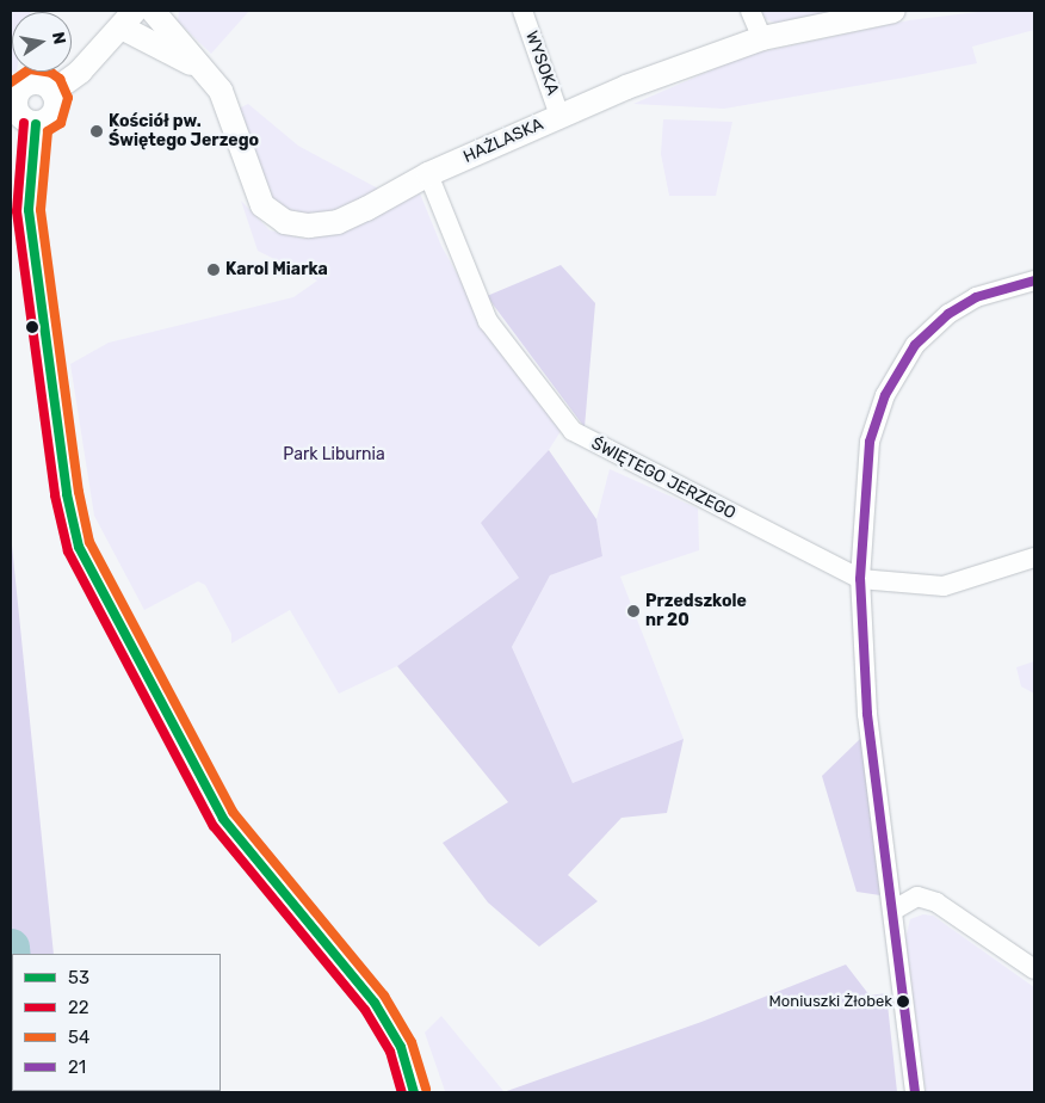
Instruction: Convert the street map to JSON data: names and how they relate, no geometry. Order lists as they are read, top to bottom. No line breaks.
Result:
{"streets":{"street":["WYSOKA","HAŻLASKA","ŚWIĘTEGO JERZEGO"]},"crossings":[["WYSOKA","HAŻLASKA"],["HAŻLASKA","ŚWIĘTEGO JERZEGO"]],"parks":["Park Liburnia"],"places":["Kościół pw. Świętego Jerzego","Karol Miarka","Przedszkole nr 20","Moniuszki Żłobek"],"lines":["transit line 54","transit line 22","transit line 53","transit line 21"],"legend":["53","22","54","21"],"north":"right"}
